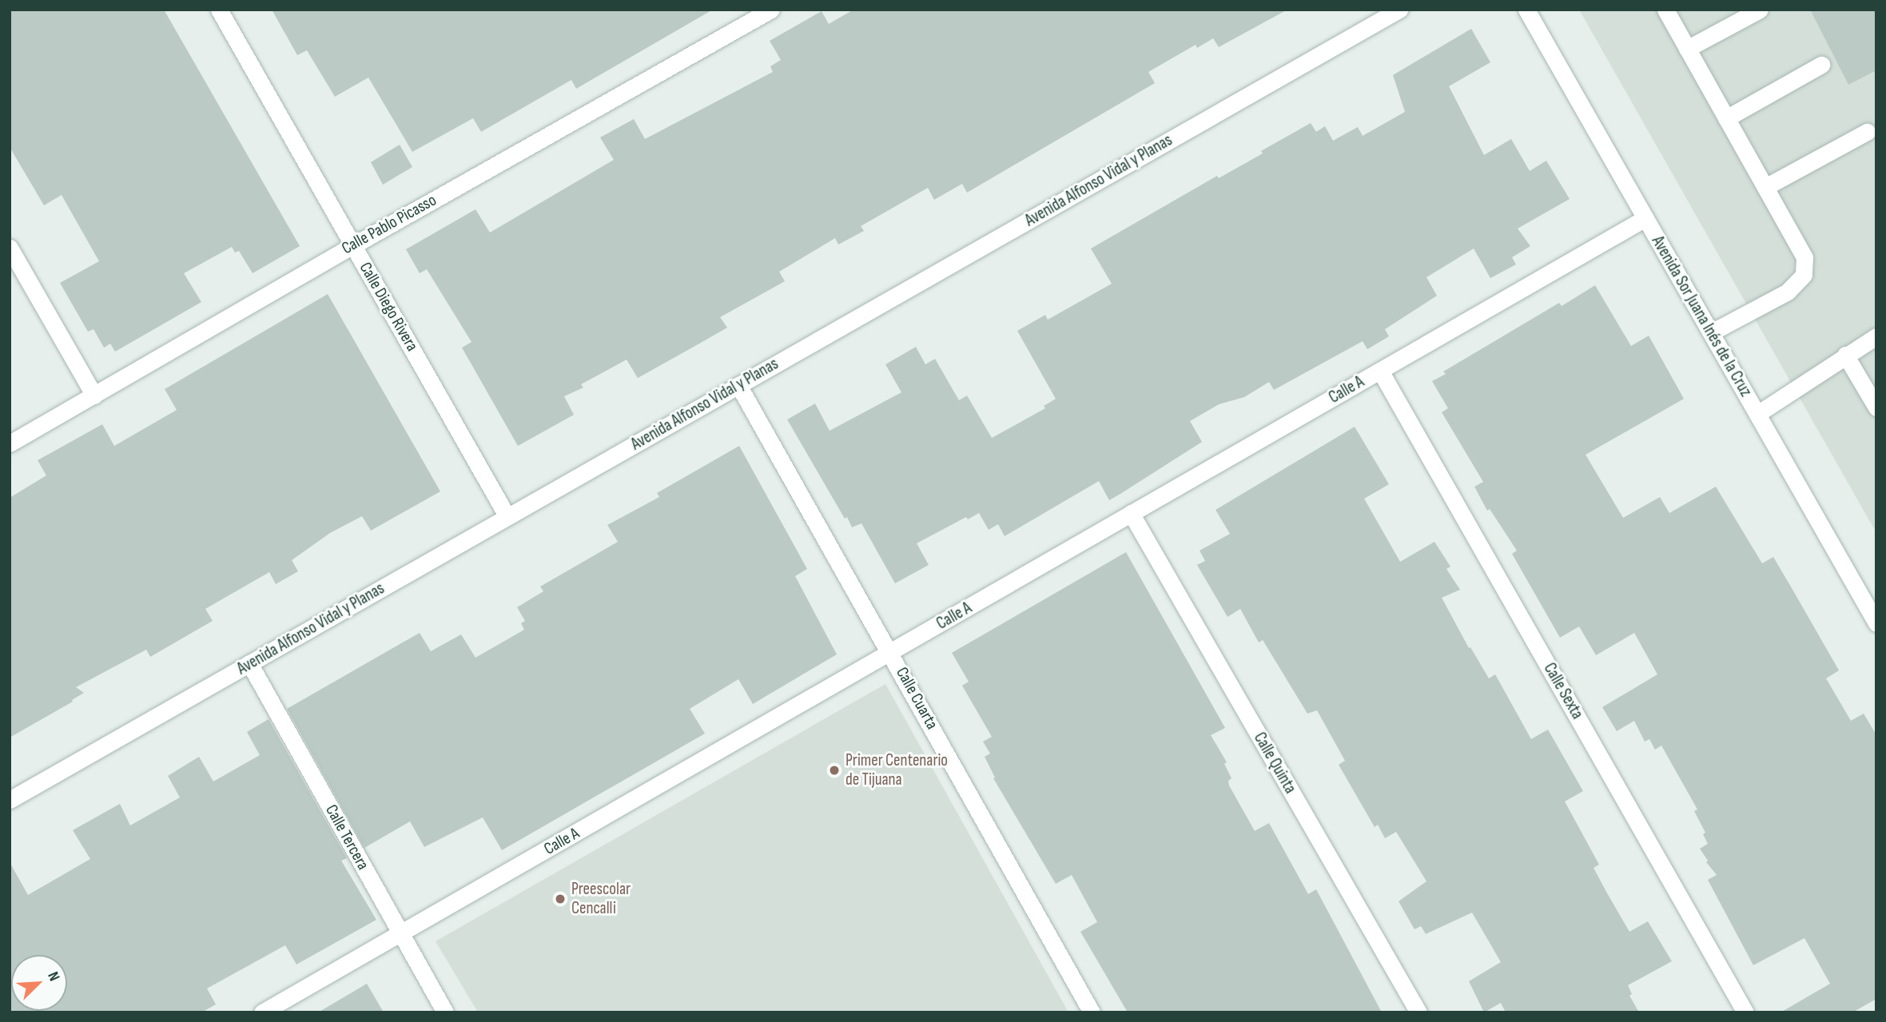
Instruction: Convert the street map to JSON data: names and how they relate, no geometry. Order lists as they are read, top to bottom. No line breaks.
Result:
{"streets":{"street":["Avenida Alfonso Vidal y Planas","Calle Pablo Picasso","Calle Diego Rivera","Avenida Sor Juana Inés de la Cruz","Calle A","Calle Sexta","Calle Cuarta","Calle Quinta","Calle Tercera"]},"crossings":[["Avenida Alfonso Vidal y Planas","Calle Diego Rivera"],["Avenida Alfonso Vidal y Planas","Calle Cuarta"],["Avenida Alfonso Vidal y Planas","Calle Tercera"],["Calle Pablo Picasso","Calle Diego Rivera"],["Avenida Sor Juana Inés de la Cruz","Calle A"],["Calle A","Calle Sexta"],["Calle A","Calle Cuarta"],["Calle A","Calle Quinta"],["Calle A","Calle Tercera"]],"places":["Primer Centenario de Tijuana","Preescolar Cencalli"],"north":"top right"}
